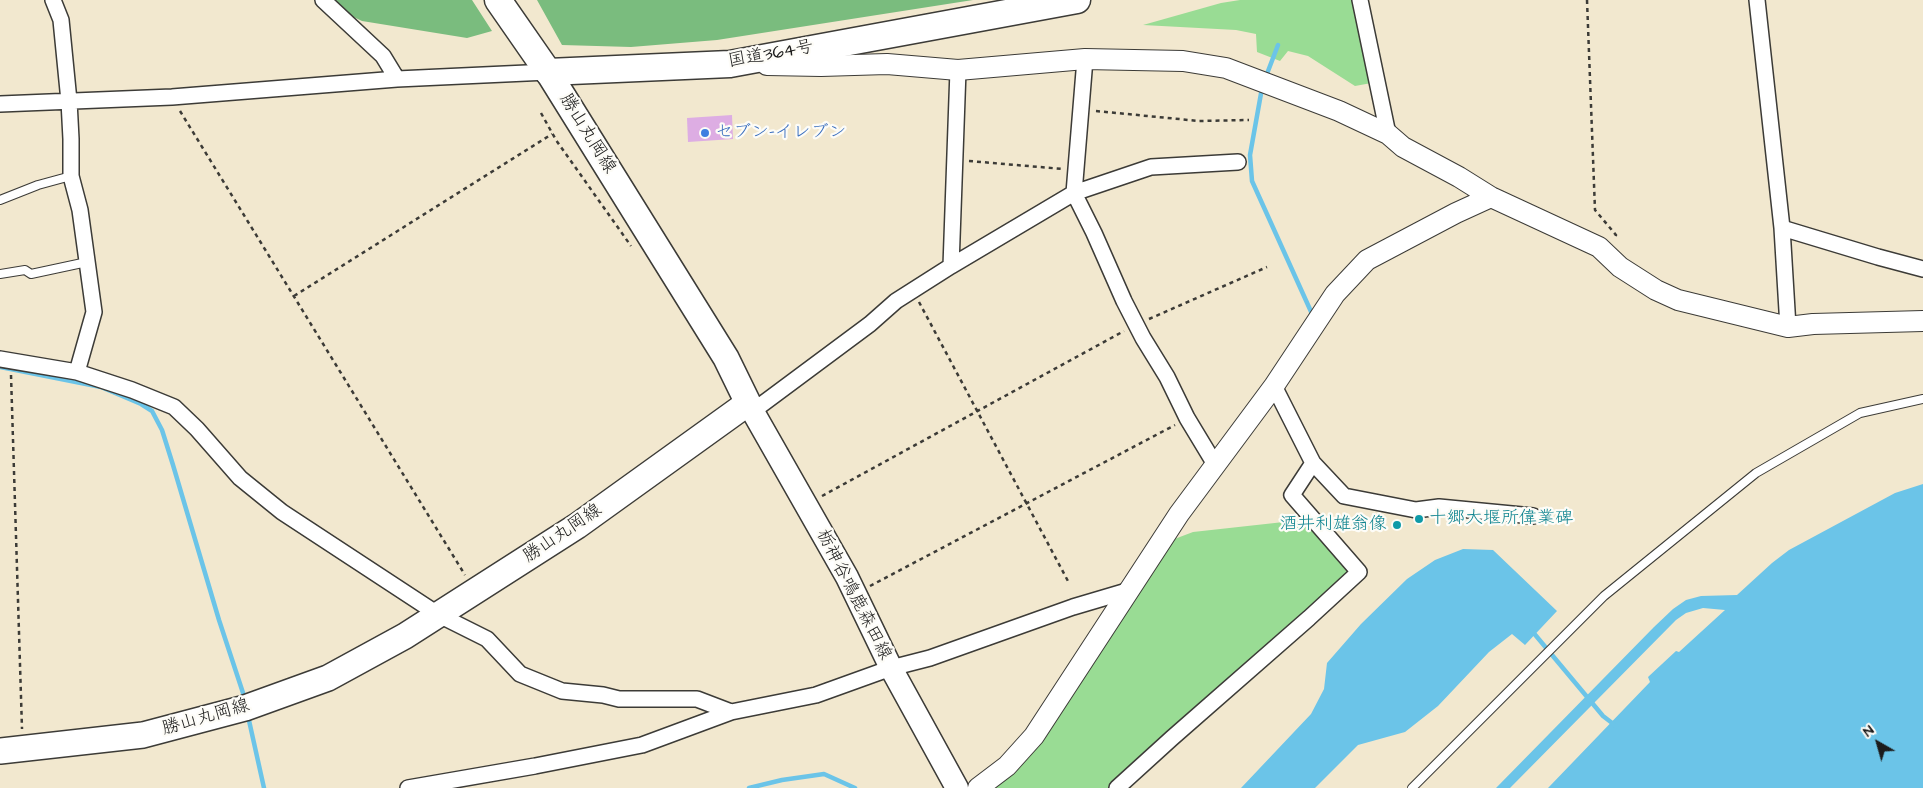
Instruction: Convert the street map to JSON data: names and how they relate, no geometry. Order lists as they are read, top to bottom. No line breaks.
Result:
{"streets":{"highway":["国道364号"],"main road":["勝山丸岡線","栃神谷鳴鹿森田線"]},"crossings":[["国道364号","勝山丸岡線"],["勝山丸岡線","栃神谷鳴鹿森田線"]],"places":["セブン-イレブン","十郷大堰所偉業碑","酒井利雄翁像"],"north":"top left"}
